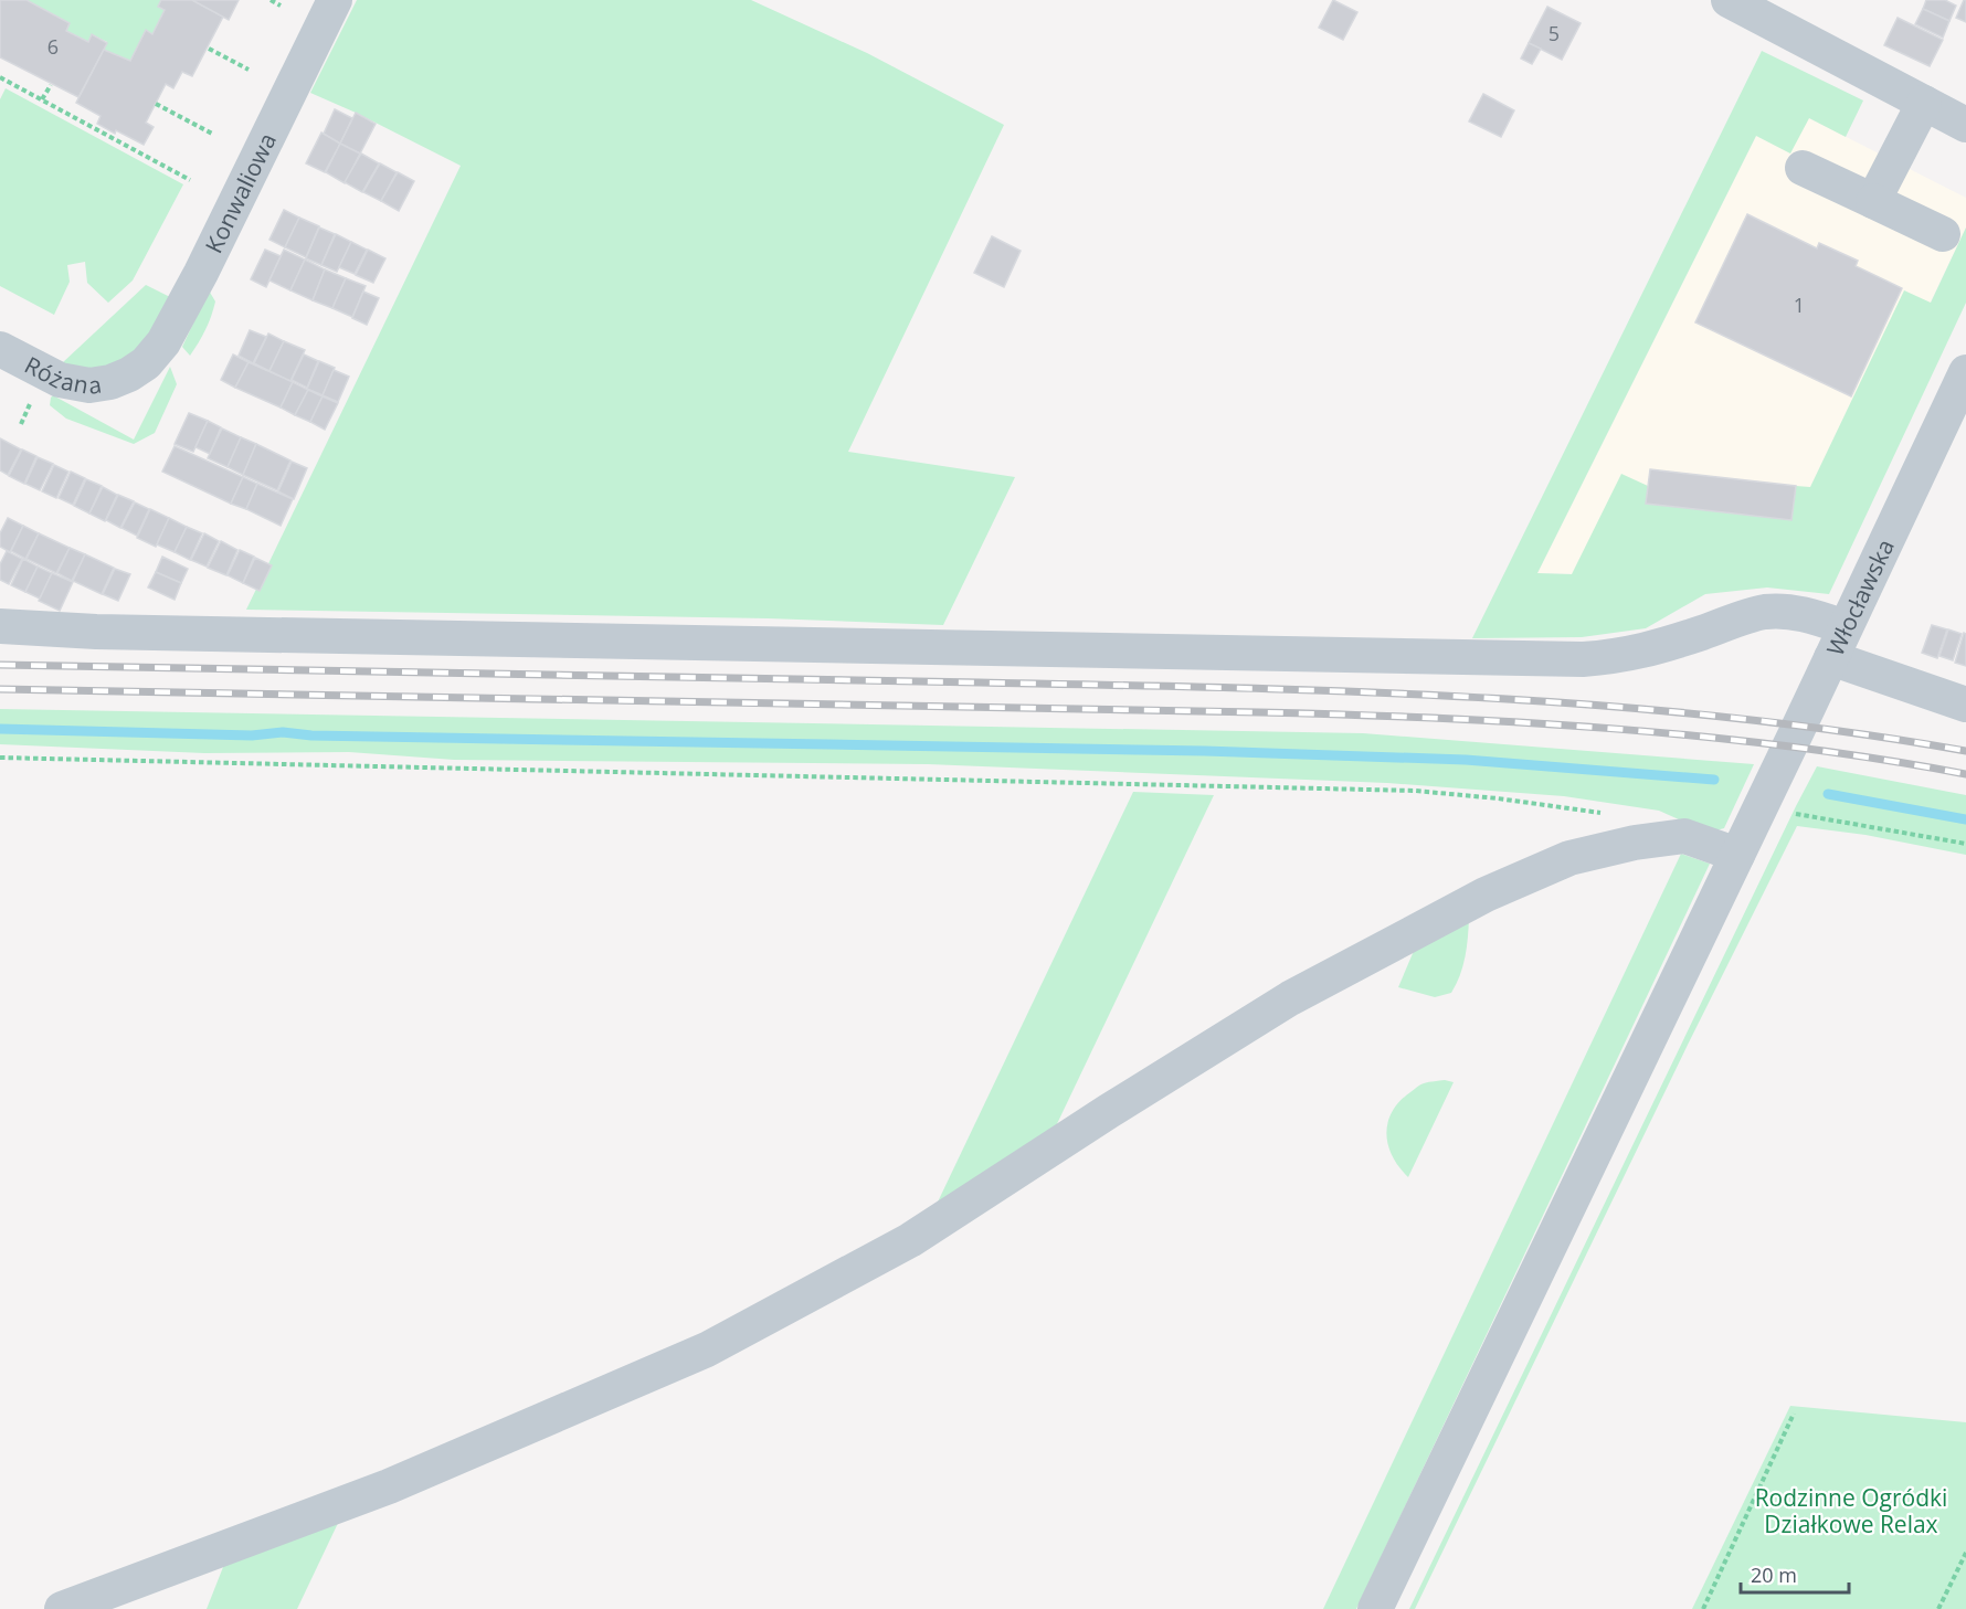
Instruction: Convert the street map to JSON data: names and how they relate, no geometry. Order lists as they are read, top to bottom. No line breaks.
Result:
{"streets":{"street":["Konwaliowa","Różana","Włocławska"]},"crossings":[["Konwaliowa","Różana"]],"parks":["Rodzinne Ogródki Działkowe Relax"],"house_numbers":["5","6","1"],"scale_bar":"20 m"}
